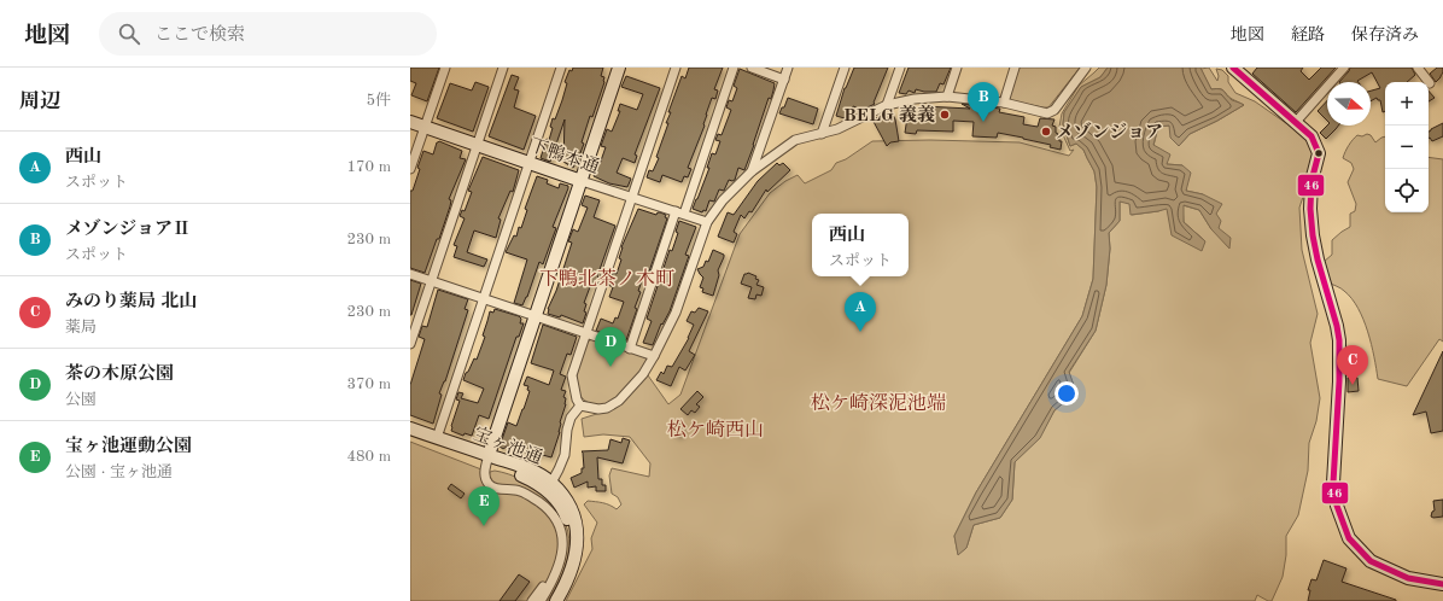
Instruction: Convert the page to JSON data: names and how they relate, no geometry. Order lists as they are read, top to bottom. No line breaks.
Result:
{"streets":{"street":["下鴨本通","宝ヶ池通"]},"districts":["下鴨北茶ノ木町","松ケ崎深泥池端","松ケ崎西山"],"places":["BELG 義義","メゾンジョア"],"lines":["transit line 46"],"north":"right","page":{"header":"地図","search":"ここで検索","nav":["地図","経路","保存済み"],"heading":["周辺","5件"],"map_buttons":["+","−"],"pins":["B","A","D","C","E"],"list":[{"mark":"A","name":"西山","note":"スポット","value":"170 m"},{"mark":"B","name":"メゾンジョアⅡ","note":"スポット","value":"230 m"},{"mark":"C","name":"みのり薬局 北山","note":"薬局","value":"230 m"},{"mark":"D","name":"茶の木原公園","note":"公園","value":"370 m"},{"mark":"E","name":"宝ヶ池運動公園","note":"公園 · 宝ヶ池通","value":"480 m"}],"popup":["西山","スポット"]}}
